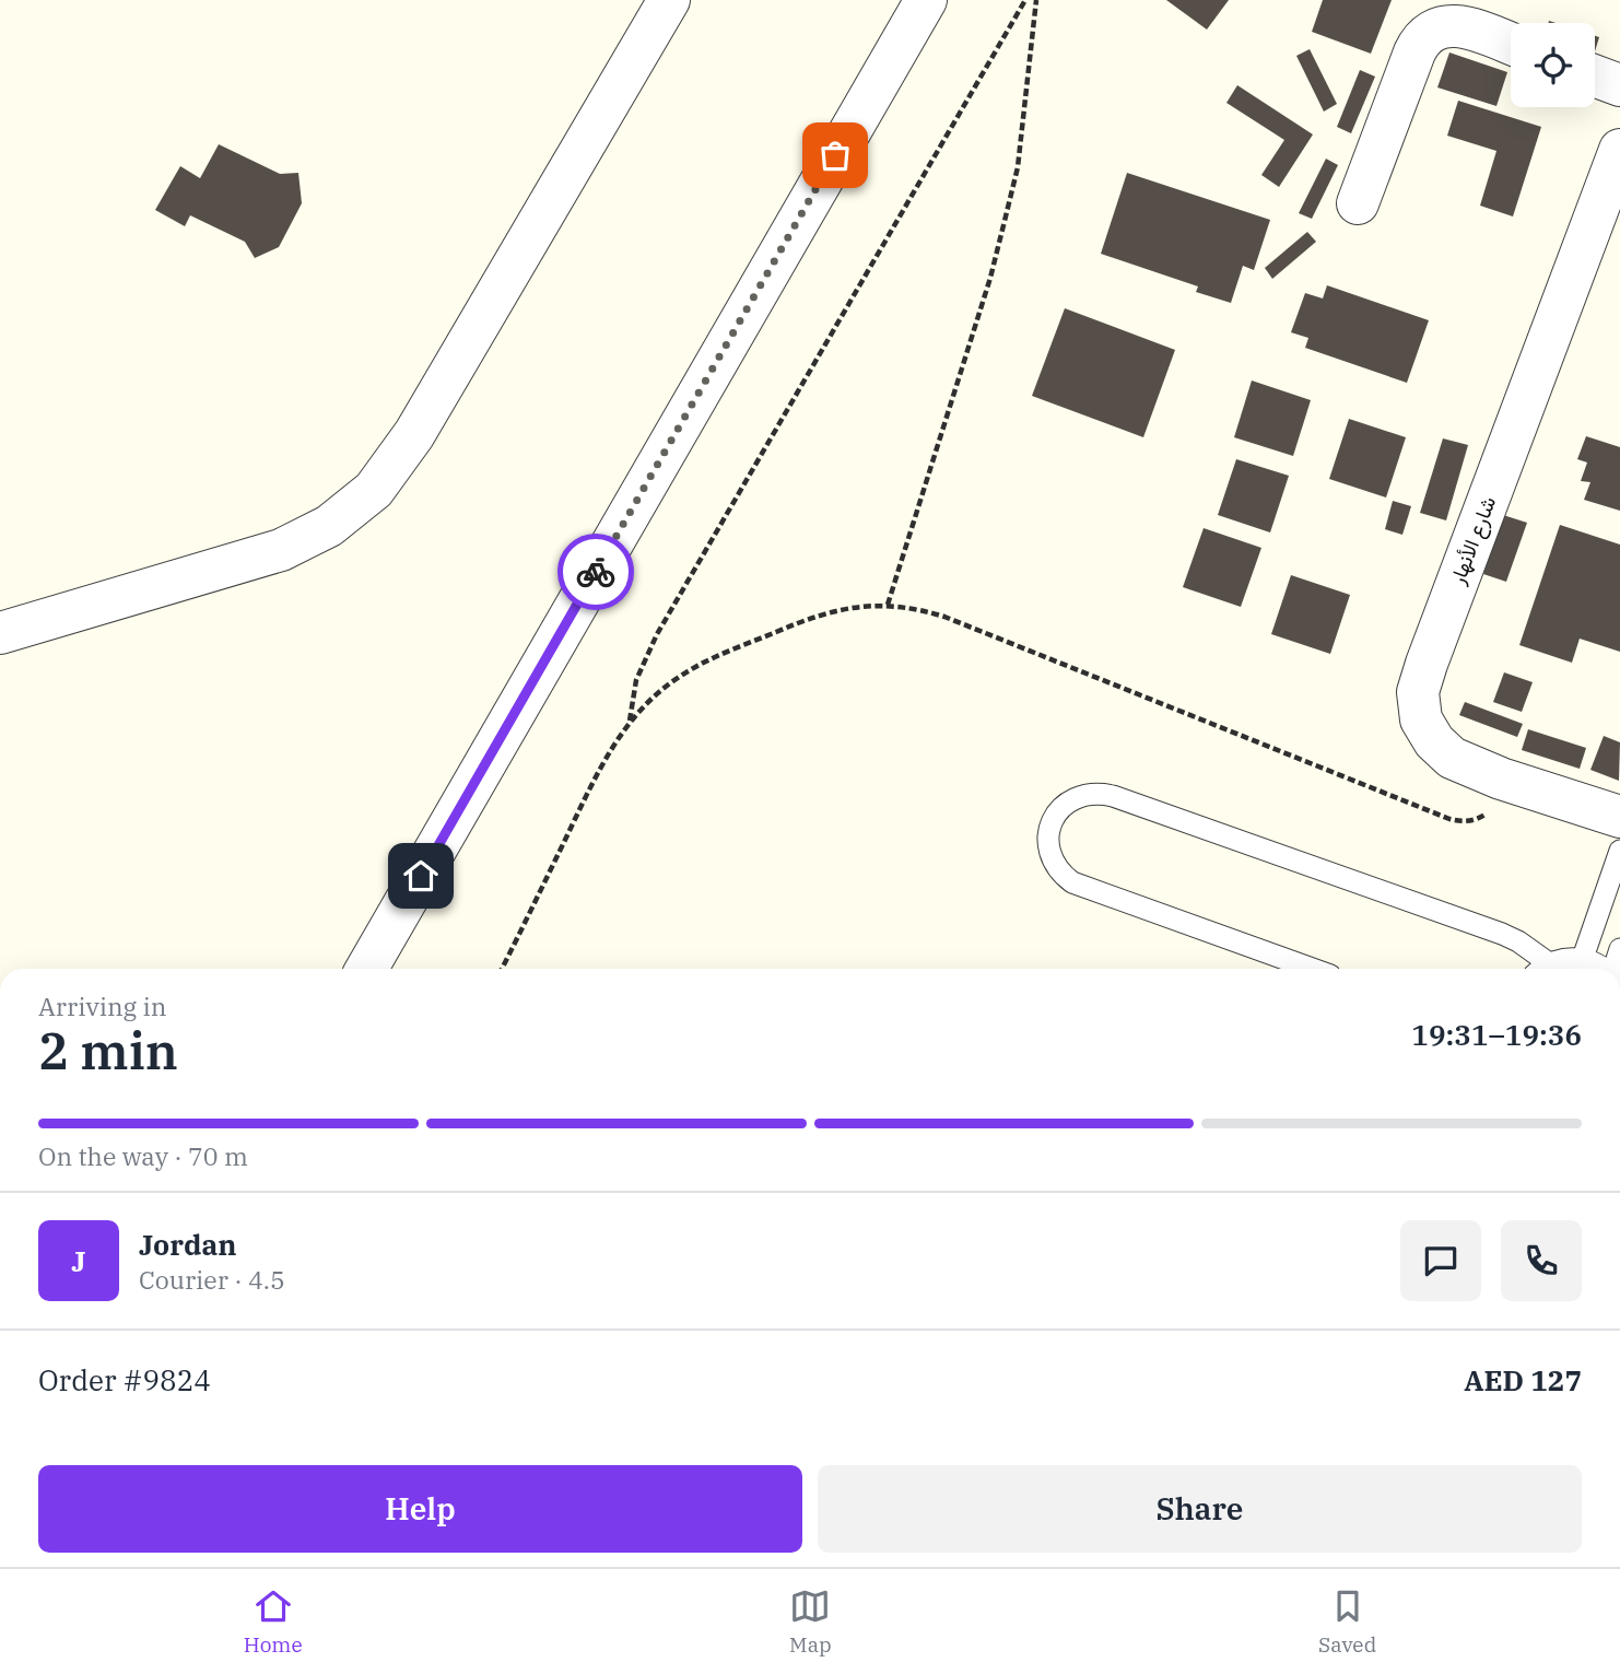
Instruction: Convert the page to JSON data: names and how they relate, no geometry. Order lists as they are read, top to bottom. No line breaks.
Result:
{"streets":{"street":["شارع الأنهار"]},"page":{"heading":["2 min","Arriving in","19:31–19:36"],"panel":["Jordan","Courier · 4.5","Order #9824","AED 127"],"bar":"On the way · 70 m","round":"J","buttons":["Help","Share"],"tabs":["Home","Map","Saved"]}}
